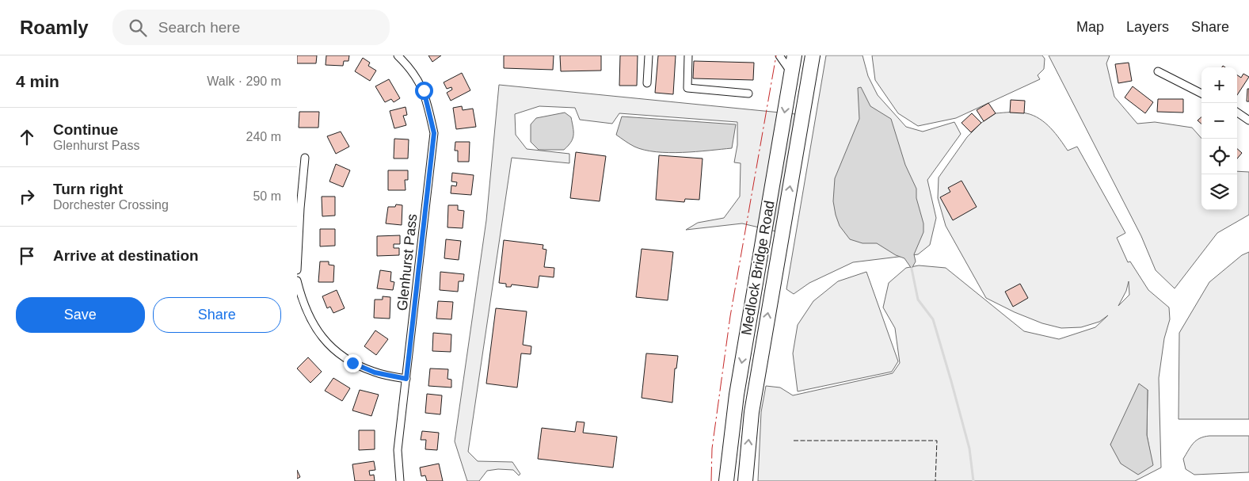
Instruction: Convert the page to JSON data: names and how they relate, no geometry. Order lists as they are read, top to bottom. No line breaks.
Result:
{"streets":{"highway":["Medlock Bridge Road"],"street":["Glenhurst Pass"]},"page":{"header":"Roamly","search":"Search here","nav":["Map","Layers","Share"],"heading":["4 min","Walk · 290 m"],"map_buttons":["+","−"],"list":[["Continue","Glenhurst Pass","240 m"],["Turn right","Dorchester Crossing","50 m"],"Arrive at destination"],"buttons":["Save","Share"]}}
